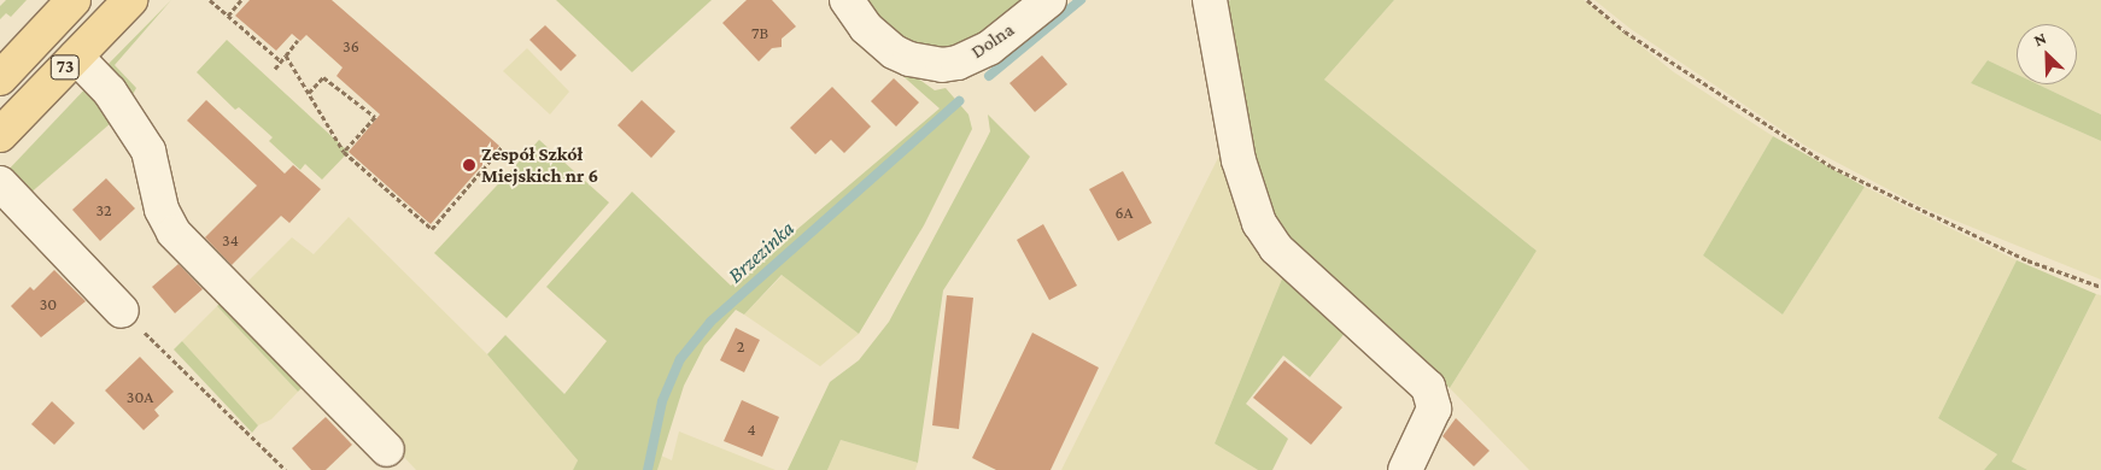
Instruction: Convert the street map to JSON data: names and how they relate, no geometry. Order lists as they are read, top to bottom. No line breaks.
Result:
{"streets":{"main road":["73"],"street":["Dolna"]},"water":["Brzezinka"],"places":["Zespół Szkół Miejskich nr 6"],"house_numbers":["7B","36","32","6A","34","30","2","30A","4"],"north":"top left"}
